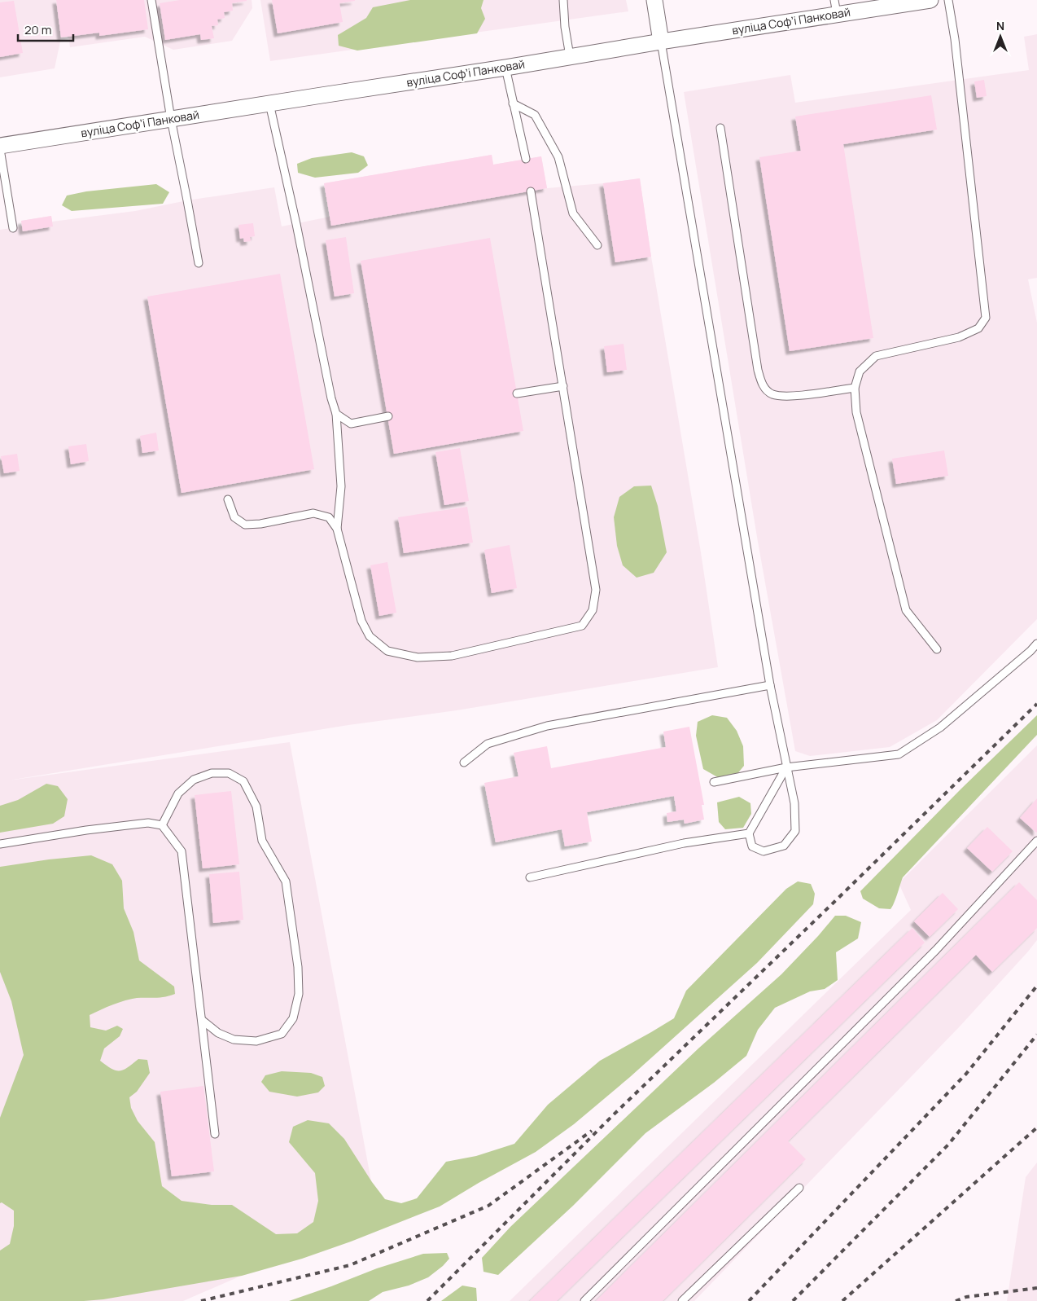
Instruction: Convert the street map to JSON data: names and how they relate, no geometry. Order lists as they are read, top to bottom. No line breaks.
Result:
{"streets":{"street":["вуліца Софʼі Панковай"]},"scale_bar":"20 m","north":"top"}
